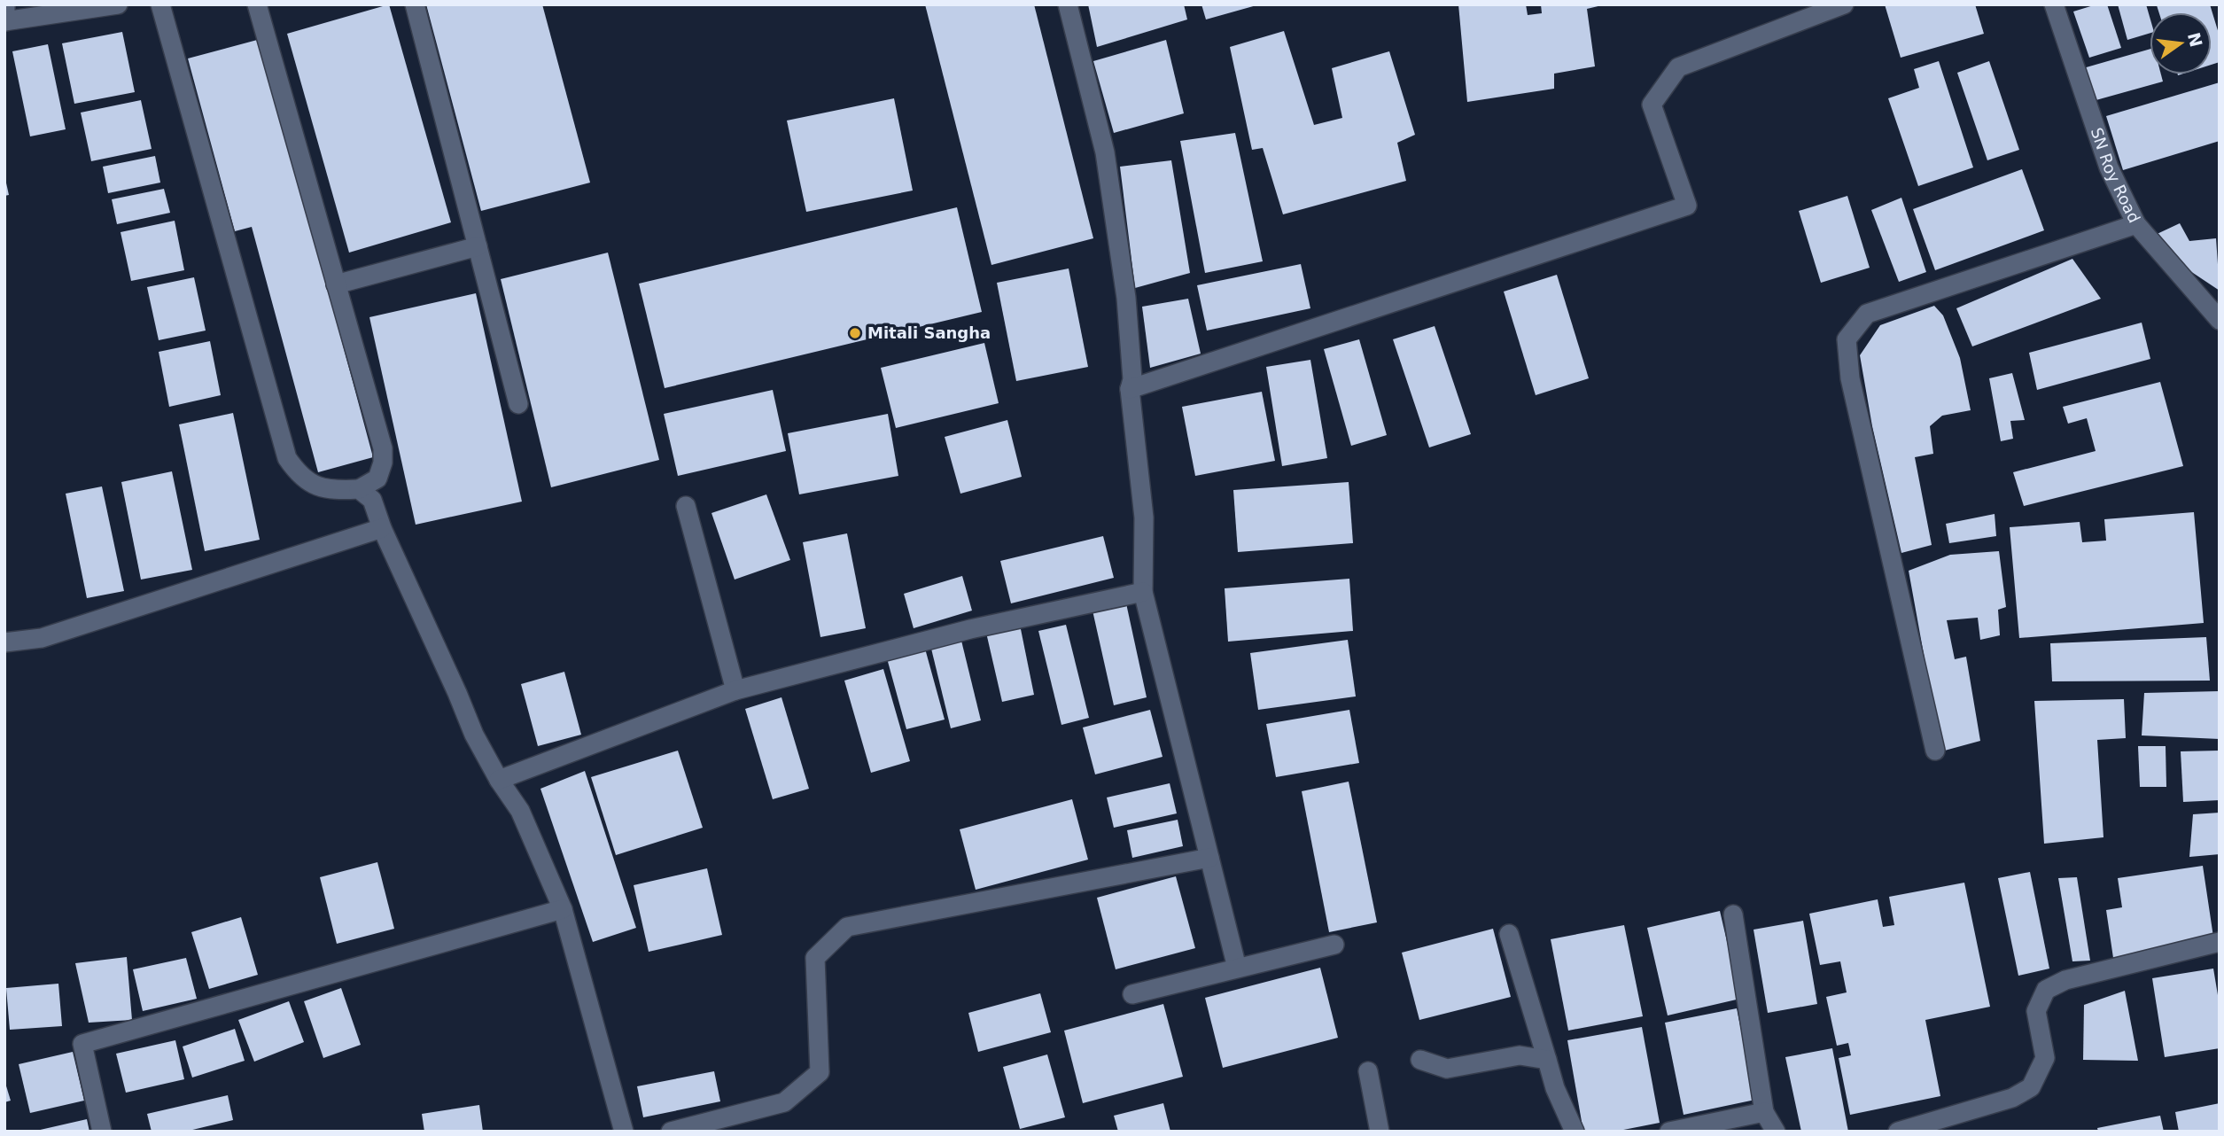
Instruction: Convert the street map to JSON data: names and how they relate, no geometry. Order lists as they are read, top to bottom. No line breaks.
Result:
{"streets":{"street":["SN Roy Road"]},"places":["Mitali Sangha"],"north":"right"}
